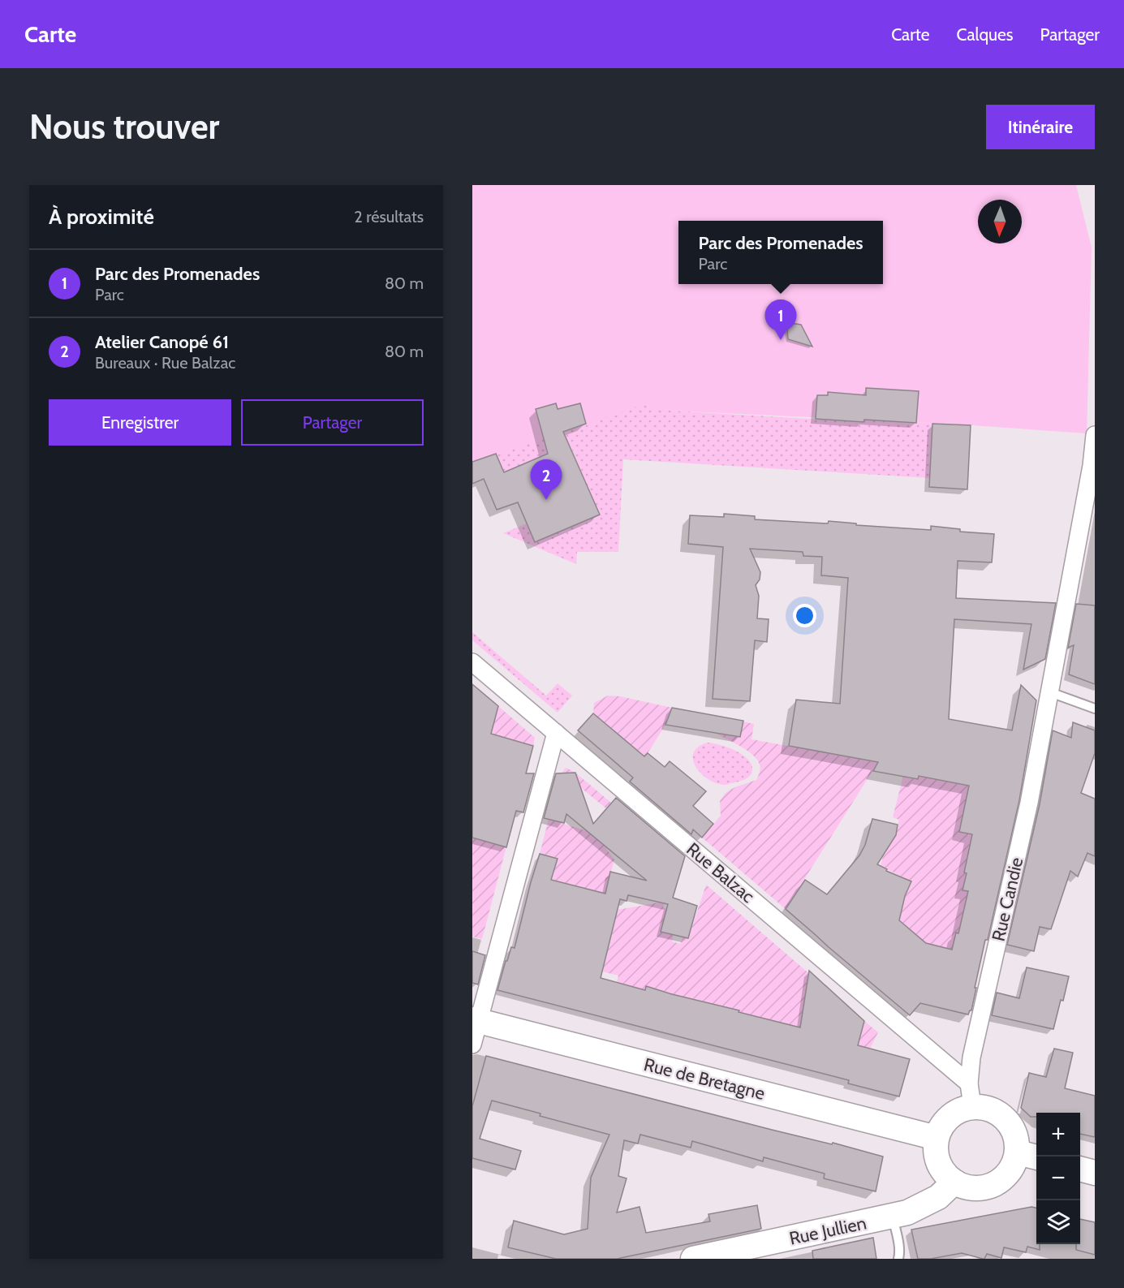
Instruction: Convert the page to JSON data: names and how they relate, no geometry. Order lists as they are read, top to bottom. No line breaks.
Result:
{"streets":{"street":["Rue Balzac","Rue Candie","Rue de Bretagne","Rue Jullien"]},"crossings":[["Rue Balzac","Rue Candie"],["Rue Balzac","Rue de Bretagne"],["Rue Balzac","Rue Jullien"],["Rue Candie","Rue de Bretagne"],["Rue Candie","Rue Jullien"],["Rue de Bretagne","Rue Jullien"]],"north":"bottom","page":{"header":"Carte","nav":["Carte","Calques","Partager"],"buttons":["Itinéraire",["Enregistrer","Partager"]],"title":"Nous trouver","heading":["À proximité","2 résultats"],"popup":["Parc des Promenades","Parc"],"list":[{"mark":"1","name":"Parc des Promenades","note":"Parc","value":"80 m"},{"mark":"2","name":"Atelier Canopé 61","note":"Bureaux · Rue Balzac","value":"80 m"}],"pins":["1","2"],"map_buttons":["+","−"]}}
